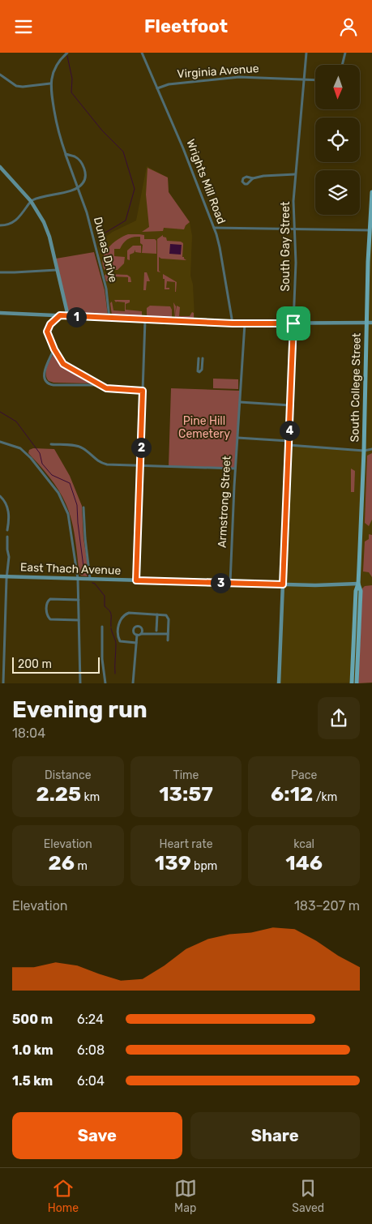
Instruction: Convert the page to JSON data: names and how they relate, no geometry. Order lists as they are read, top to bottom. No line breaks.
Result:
{"streets":{"main road":["South College Street"],"street":["Virginia Avenue","Wrights Mill Road","South Gay Street","Dumas Drive","Armstrong Street","East Thach Avenue"]},"crossings":[["Virginia Avenue","Wrights Mill Road"],["Virginia Avenue","South Gay Street"],["South Gay Street","East Thach Avenue"],["South College Street","East Thach Avenue"],["Armstrong Street","East Thach Avenue"]],"parks":["Pine Hill Cemetery"],"scale_bar":"200 m","north":"bottom","page":{"header":"Fleetfoot","pins":["1","4","2","3"],"scale":"200 m","heading":["Evening run","18:04"],"stats":[["Distance","2.25 km"],["Time","13:57"],["Pace","6:12 /km"],["Elevation","26 m"],["Heart rate","139 bpm"],["kcal","146"]],"chart":["Elevation","183–207 m"],"list":[{"name":"500 m","note":"6:24"},{"name":"1.0 km","note":"6:08"},{"name":"1.5 km","note":"6:04"}],"buttons":["Save","Share"],"tabs":["Home","Map","Saved"]}}
